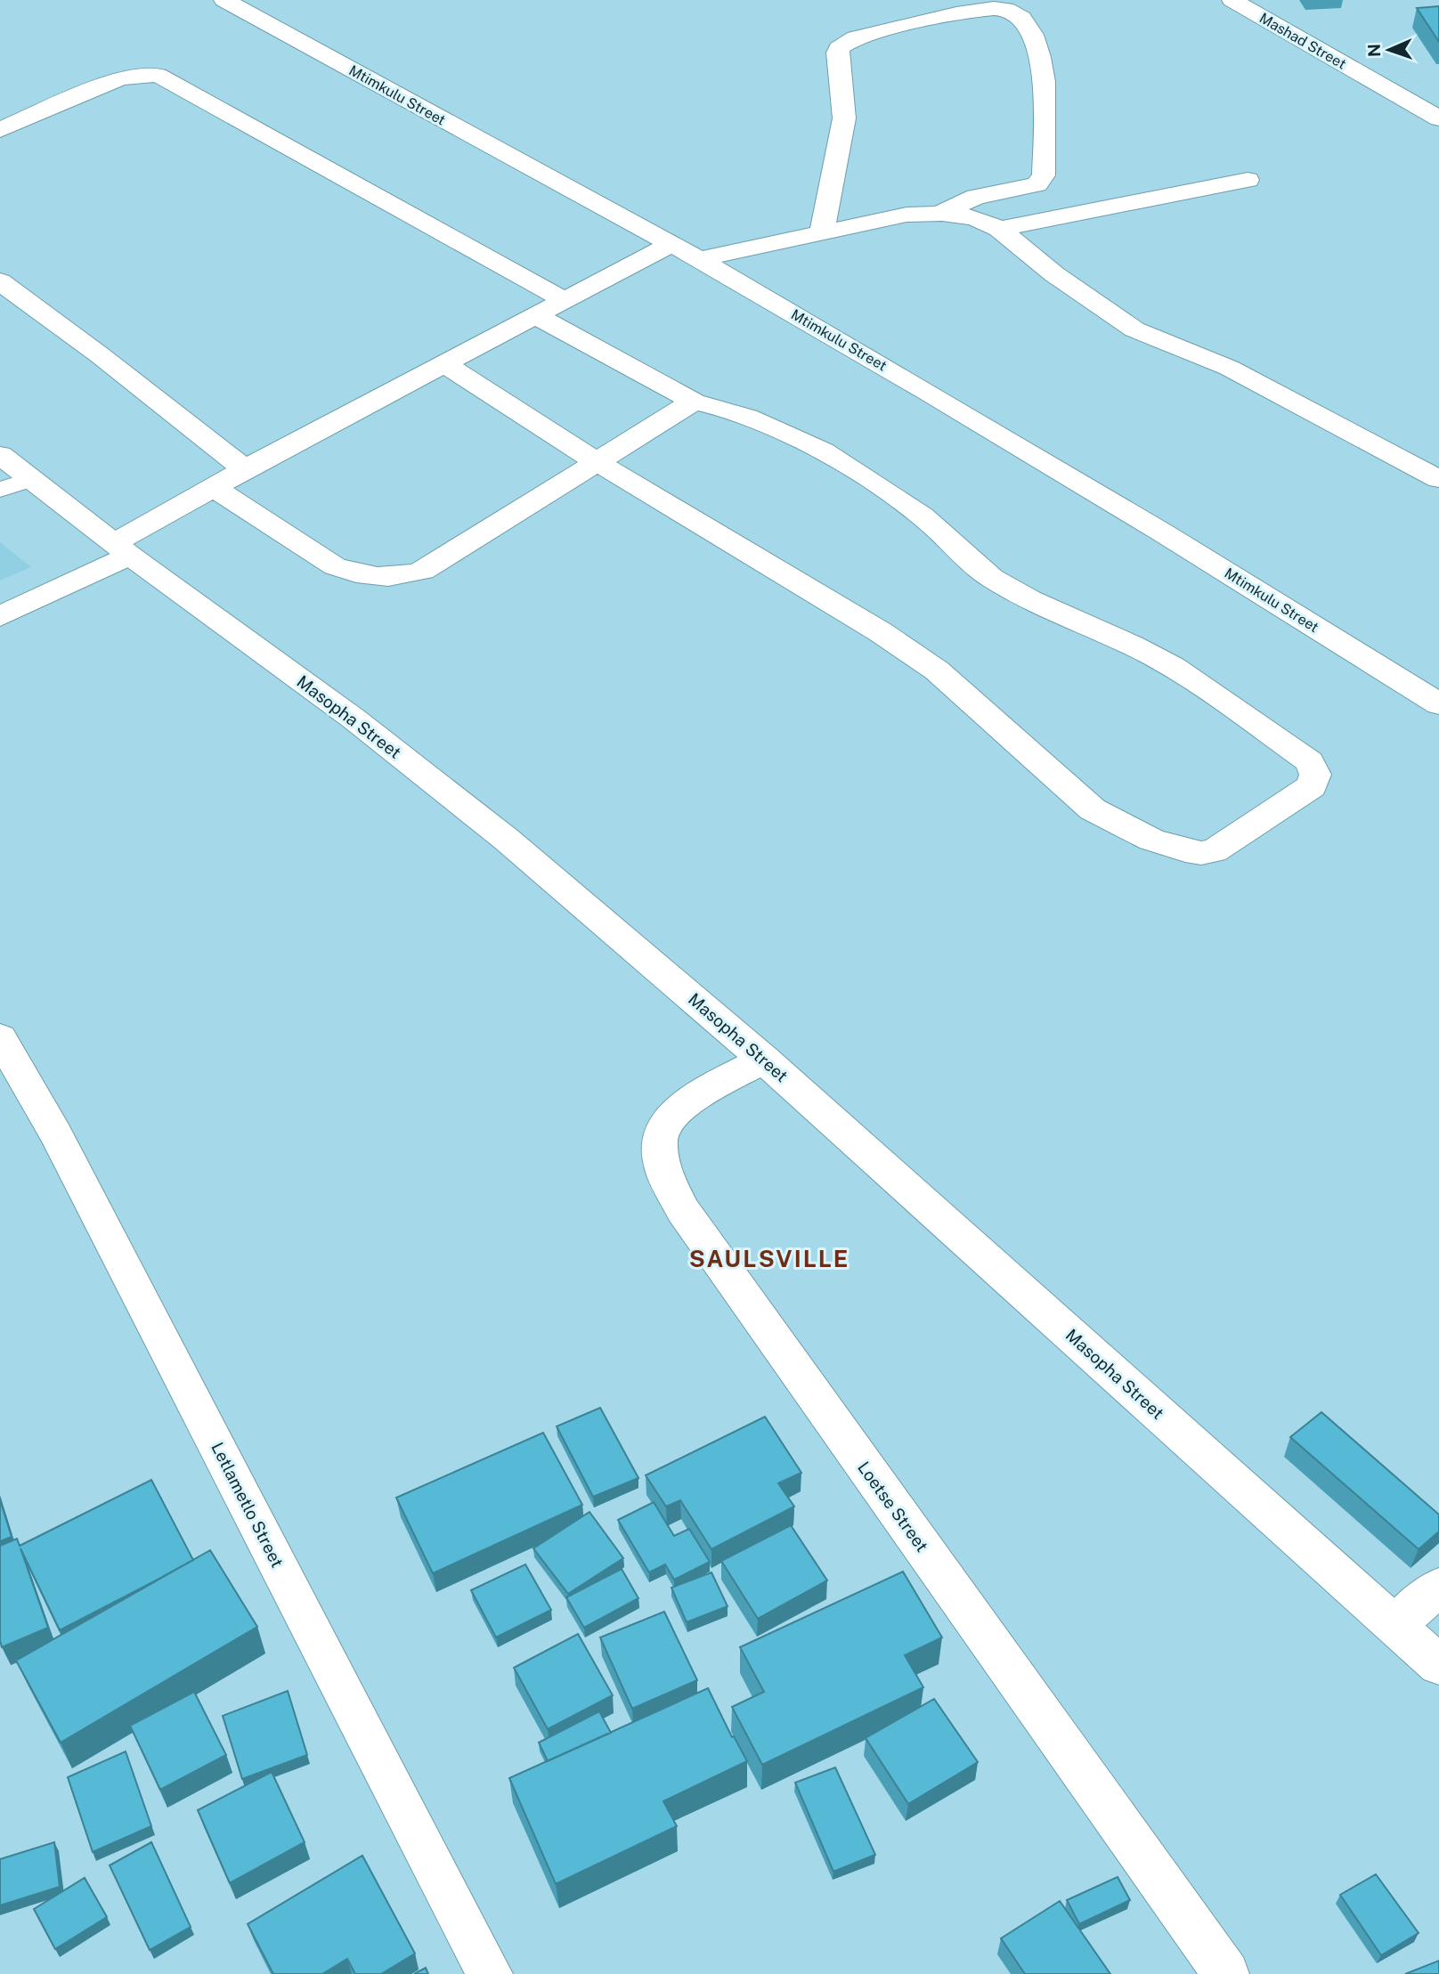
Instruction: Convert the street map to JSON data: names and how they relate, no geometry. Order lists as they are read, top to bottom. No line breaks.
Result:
{"streets":{"street":["Mashad Street","Mtimkulu Street","Masopha Street","Letlametlo Street","Loetse Street"]},"crossings":[["Masopha Street","Loetse Street"]],"districts":["SAULSVILLE"],"north":"left"}
